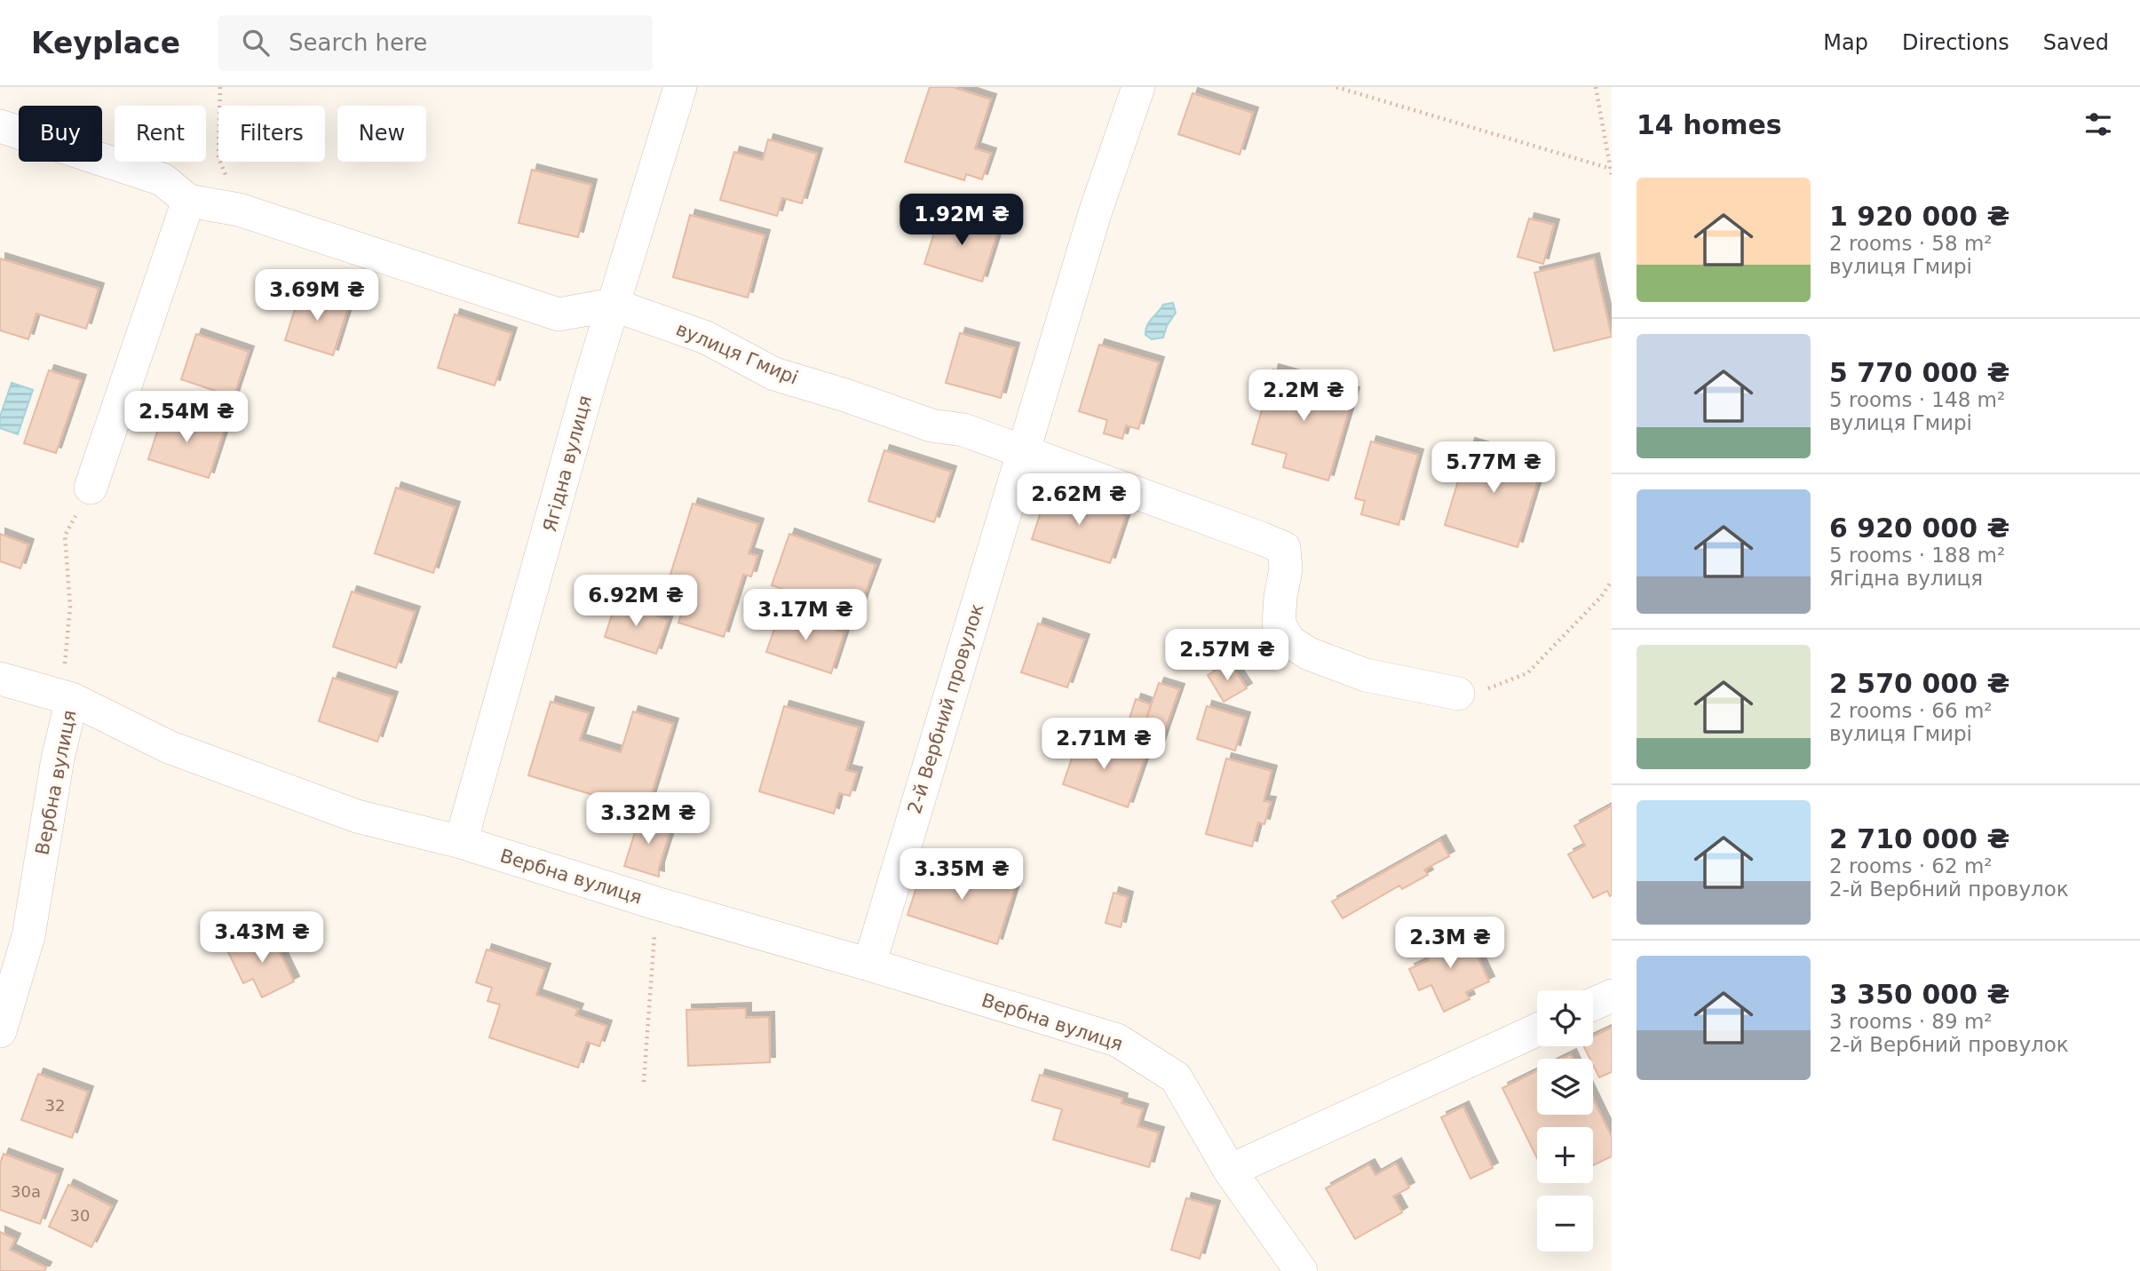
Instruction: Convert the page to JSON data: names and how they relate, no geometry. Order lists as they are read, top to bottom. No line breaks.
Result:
{"streets":{"street":["вулиця Гмирі","Ягідна вулиця","2-й Вербний провулок","Вербна вулиця"]},"crossings":[["вулиця Гмирі","Ягідна вулиця"],["вулиця Гмирі","2-й Вербний провулок"],["Ягідна вулиця","Вербна вулиця"],["2-й Вербний провулок","Вербна вулиця"]],"house_numbers":["32","30а","30"],"page":{"header":"Keyplace","search":"Search here","nav":["Map","Directions","Saved"],"heading":"14 homes","chip":["Buy","Rent","Filters","New"],"list":[{"name":"1 920 000 ₴","note":"2 rooms · 58 m² · вулиця Гмирі"},{"name":"5 770 000 ₴","note":"5 rooms · 148 m² · вулиця Гмирі"},{"name":"6 920 000 ₴","note":"5 rooms · 188 m² · Ягідна вулиця"},{"name":"2 570 000 ₴","note":"2 rooms · 66 m² · вулиця Гмирі"},{"name":"2 710 000 ₴","note":"2 rooms · 62 m² · 2-й Вербний провулок"},{"name":"3 350 000 ₴","note":"3 rooms · 89 m² · 2-й Вербний провулок"}],"price":["1.92M ₴","3.69M ₴","2.2M ₴","2.54M ₴","5.77M ₴","2.62M ₴","6.92M ₴","3.17M ₴","2.57M ₴","2.71M ₴","3.32M ₴","3.35M ₴","3.43M ₴","2.3M ₴"],"map_buttons":["+","−"]}}
